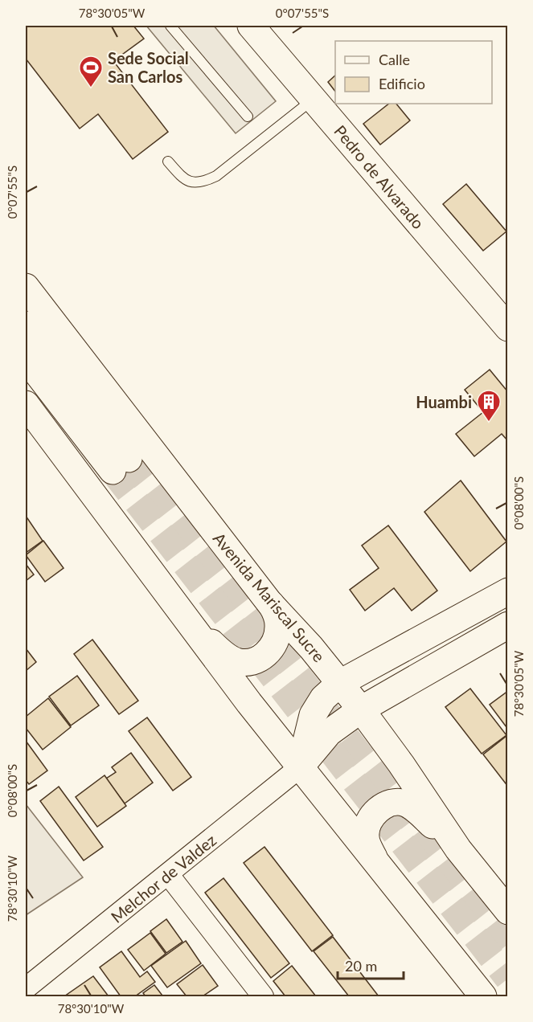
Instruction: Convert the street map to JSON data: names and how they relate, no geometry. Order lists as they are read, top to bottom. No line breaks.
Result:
{"streets":{"main road":["Pedro de Alvarado","Avenida Mariscal Sucre"],"street":["Melchor de Valdez"]},"places":{"sports":["Sede Social San Carlos"],"building":["Huambi"]},"legend":["Calle","Edificio"],"scale_bar":"20 m","coordinates":["78°30'05\"W","0°07'55\"S","0°08'00\"S","78°30'10\"W"]}
